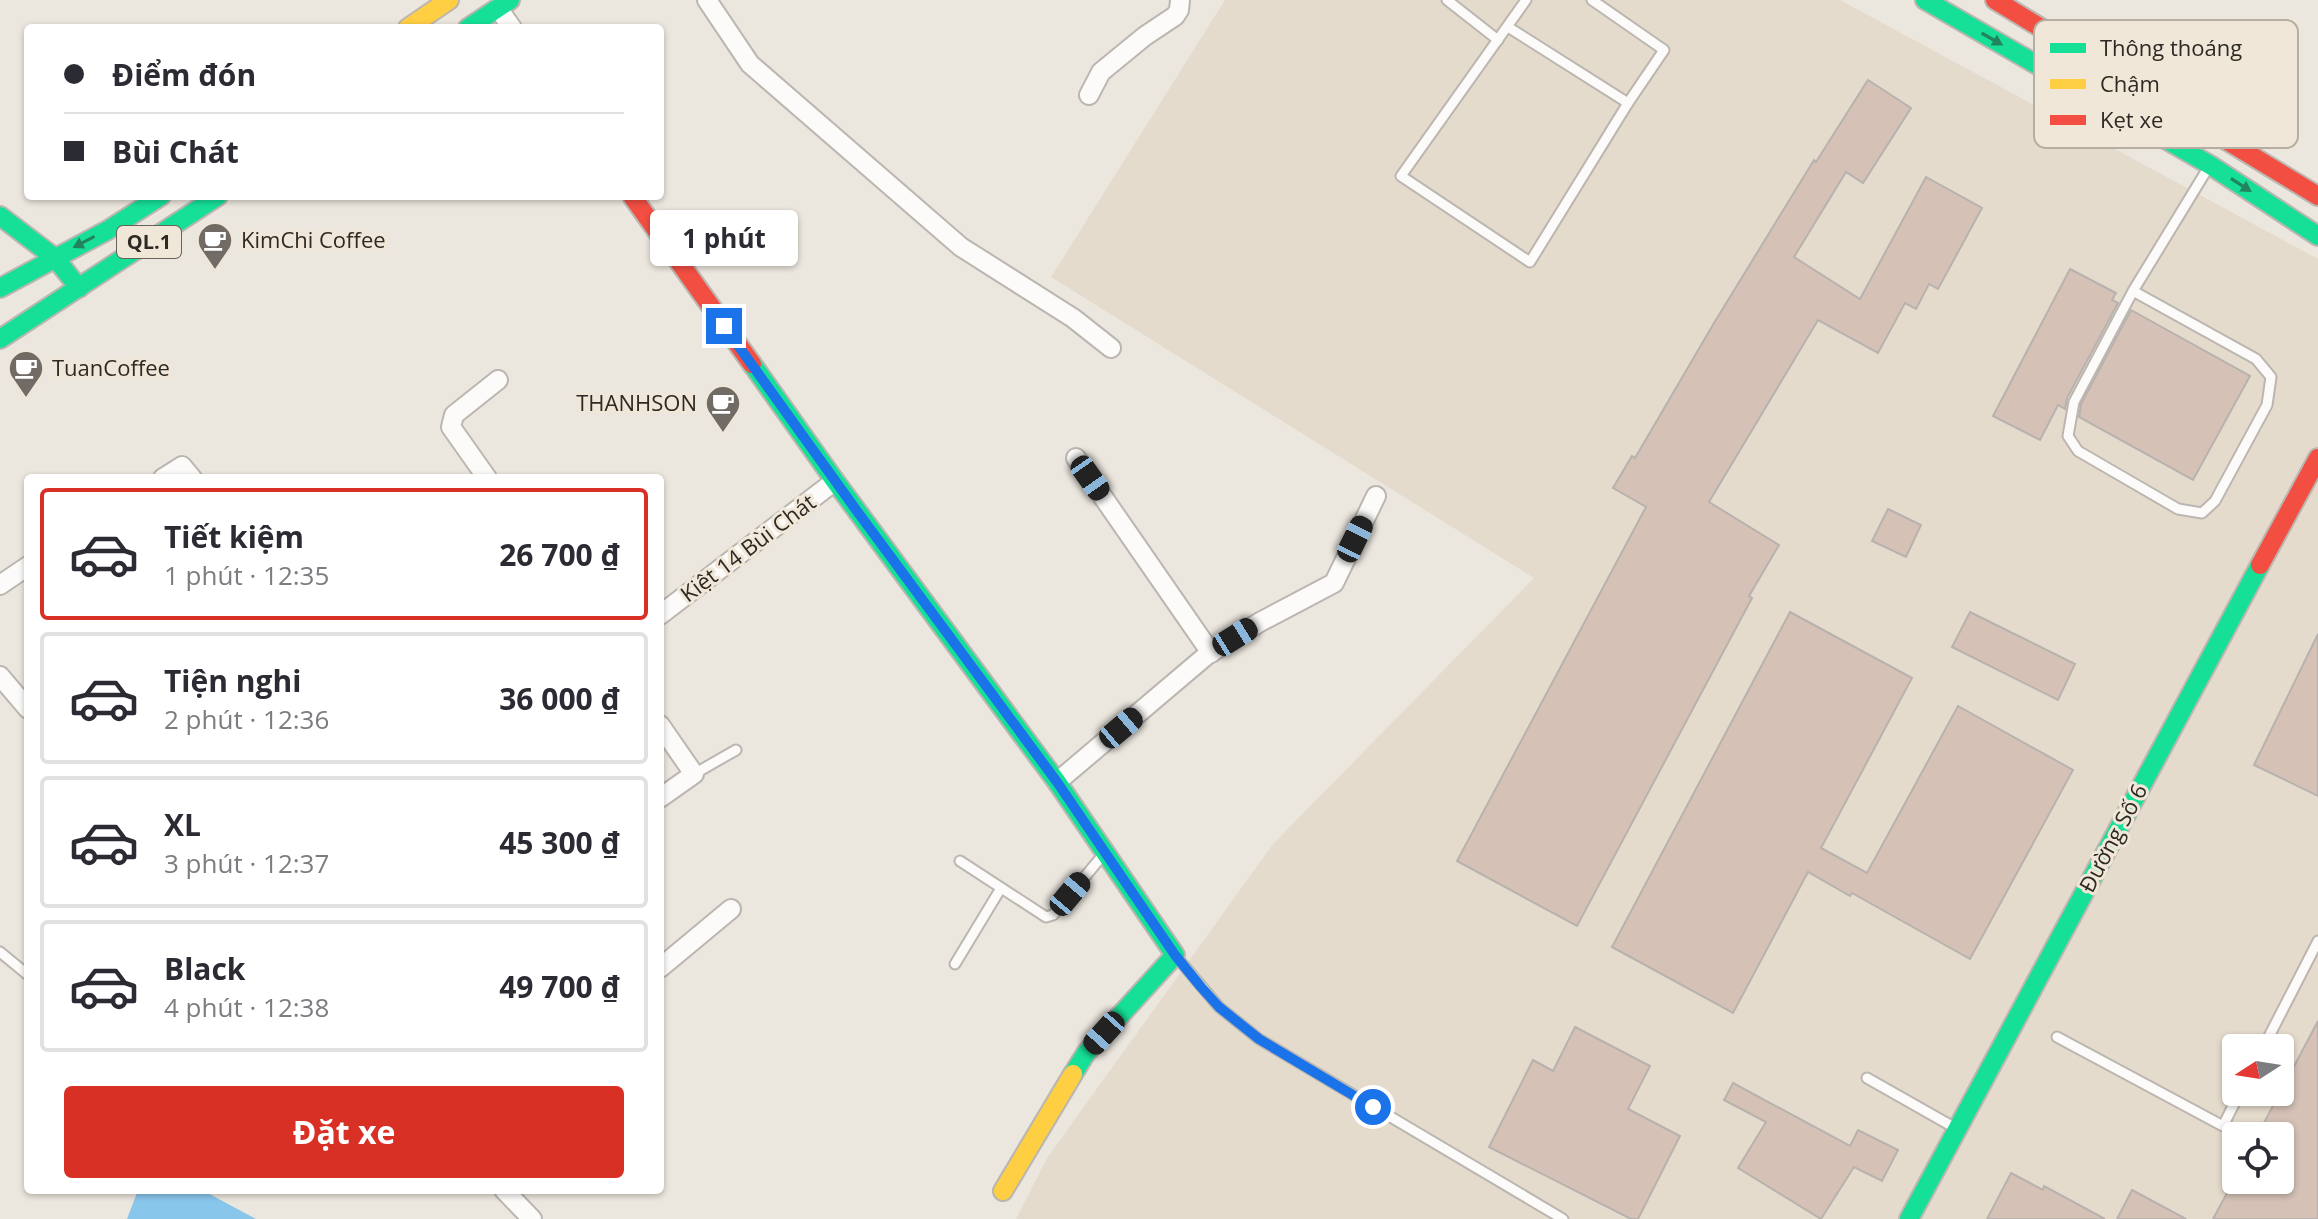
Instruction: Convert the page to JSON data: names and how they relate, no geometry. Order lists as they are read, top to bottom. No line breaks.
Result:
{"streets":{"main road":["QL.1","Đường Số 6"],"street":["Kiệt 14 Bùi Chát"]},"places":{"cafe":["KimChi Coffee","TuanCoffee","THANHSON"]},"legend":["Thông thoáng","Chậm","Kẹt xe"],"north":"left","page":{"banner":["Điểm đón","Bùi Chát"],"bubble":"1 phút","list":[{"name":"Tiết kiệm","note":"1 phút · 12:35","value":"26 700 ₫"},{"name":"Tiện nghi","note":"2 phút · 12:36","value":"36 000 ₫"},{"name":"XL","note":"3 phút · 12:37","value":"45 300 ₫"},{"name":"Black","note":"4 phút · 12:38","value":"49 700 ₫"}],"buttons":"Đặt xe"}}
